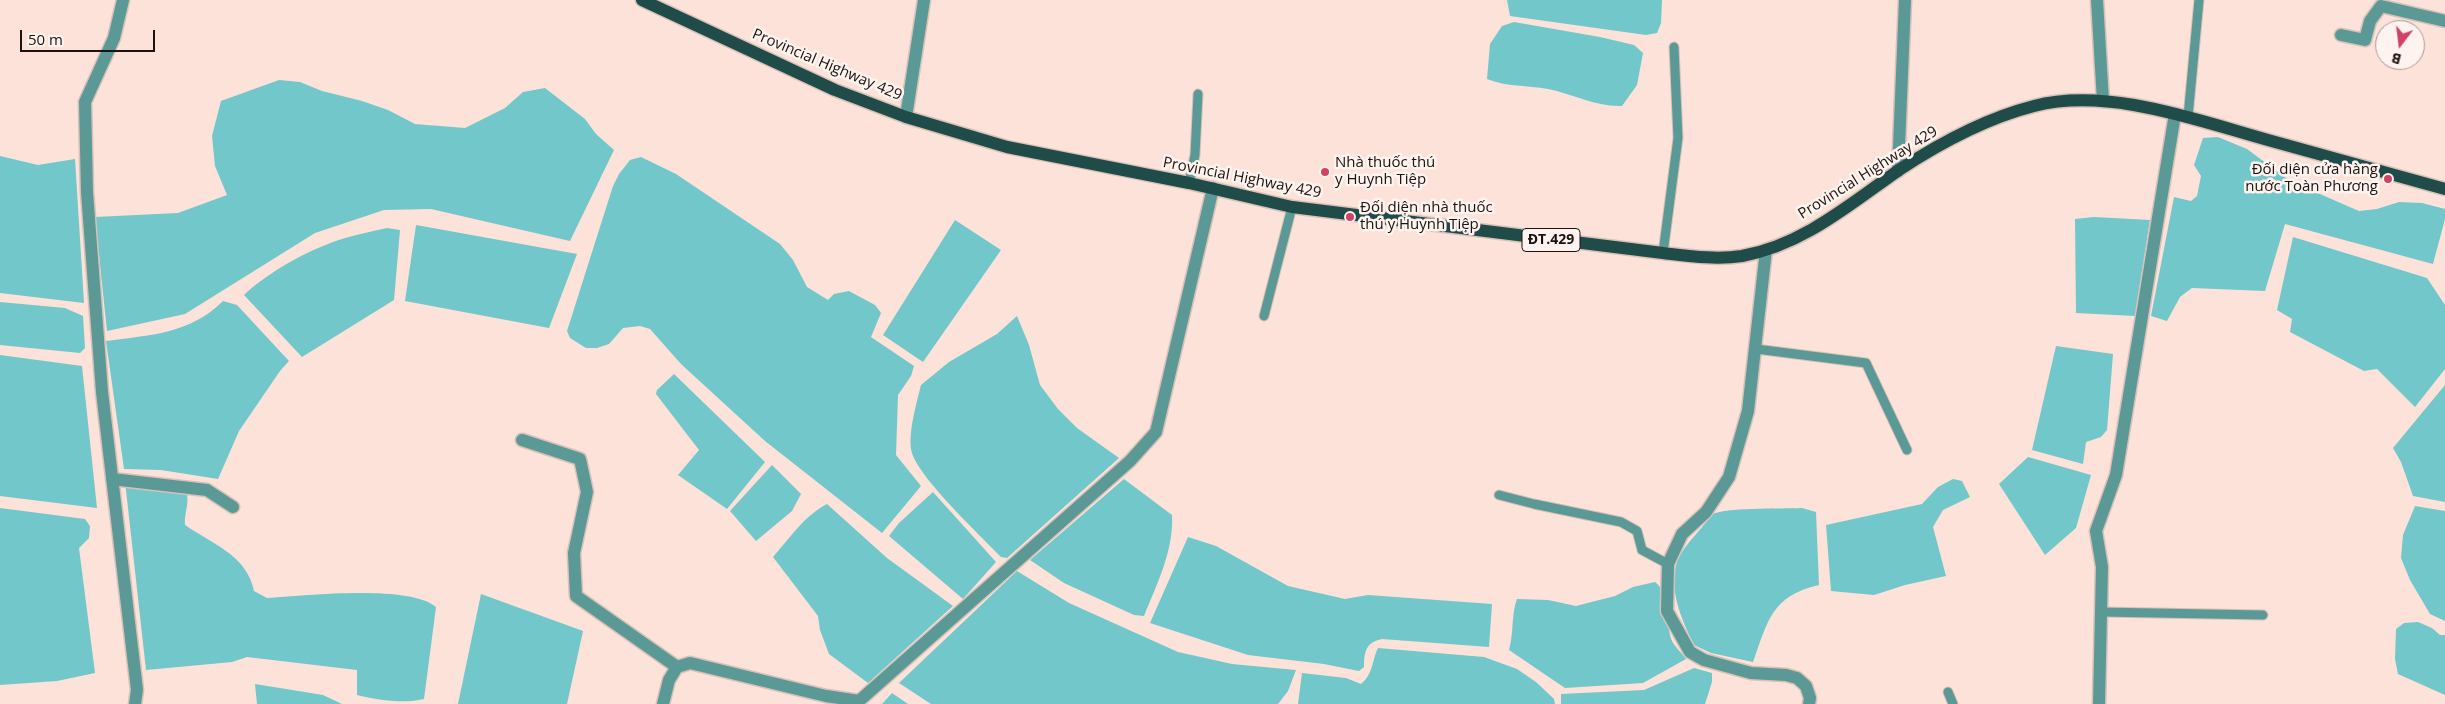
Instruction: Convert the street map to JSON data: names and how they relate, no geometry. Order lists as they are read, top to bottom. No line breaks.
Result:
{"streets":{"main road":["Provincial Highway 429","ĐT.429"]},"places":["Nhà thuốc thú y Huynh Tiệp","Đối diện cửa hàng nước Toàn Phương","Đối diện nhà thuốc thú y Huynh Tiệp"],"scale_bar":"50 m","north":"bottom"}
